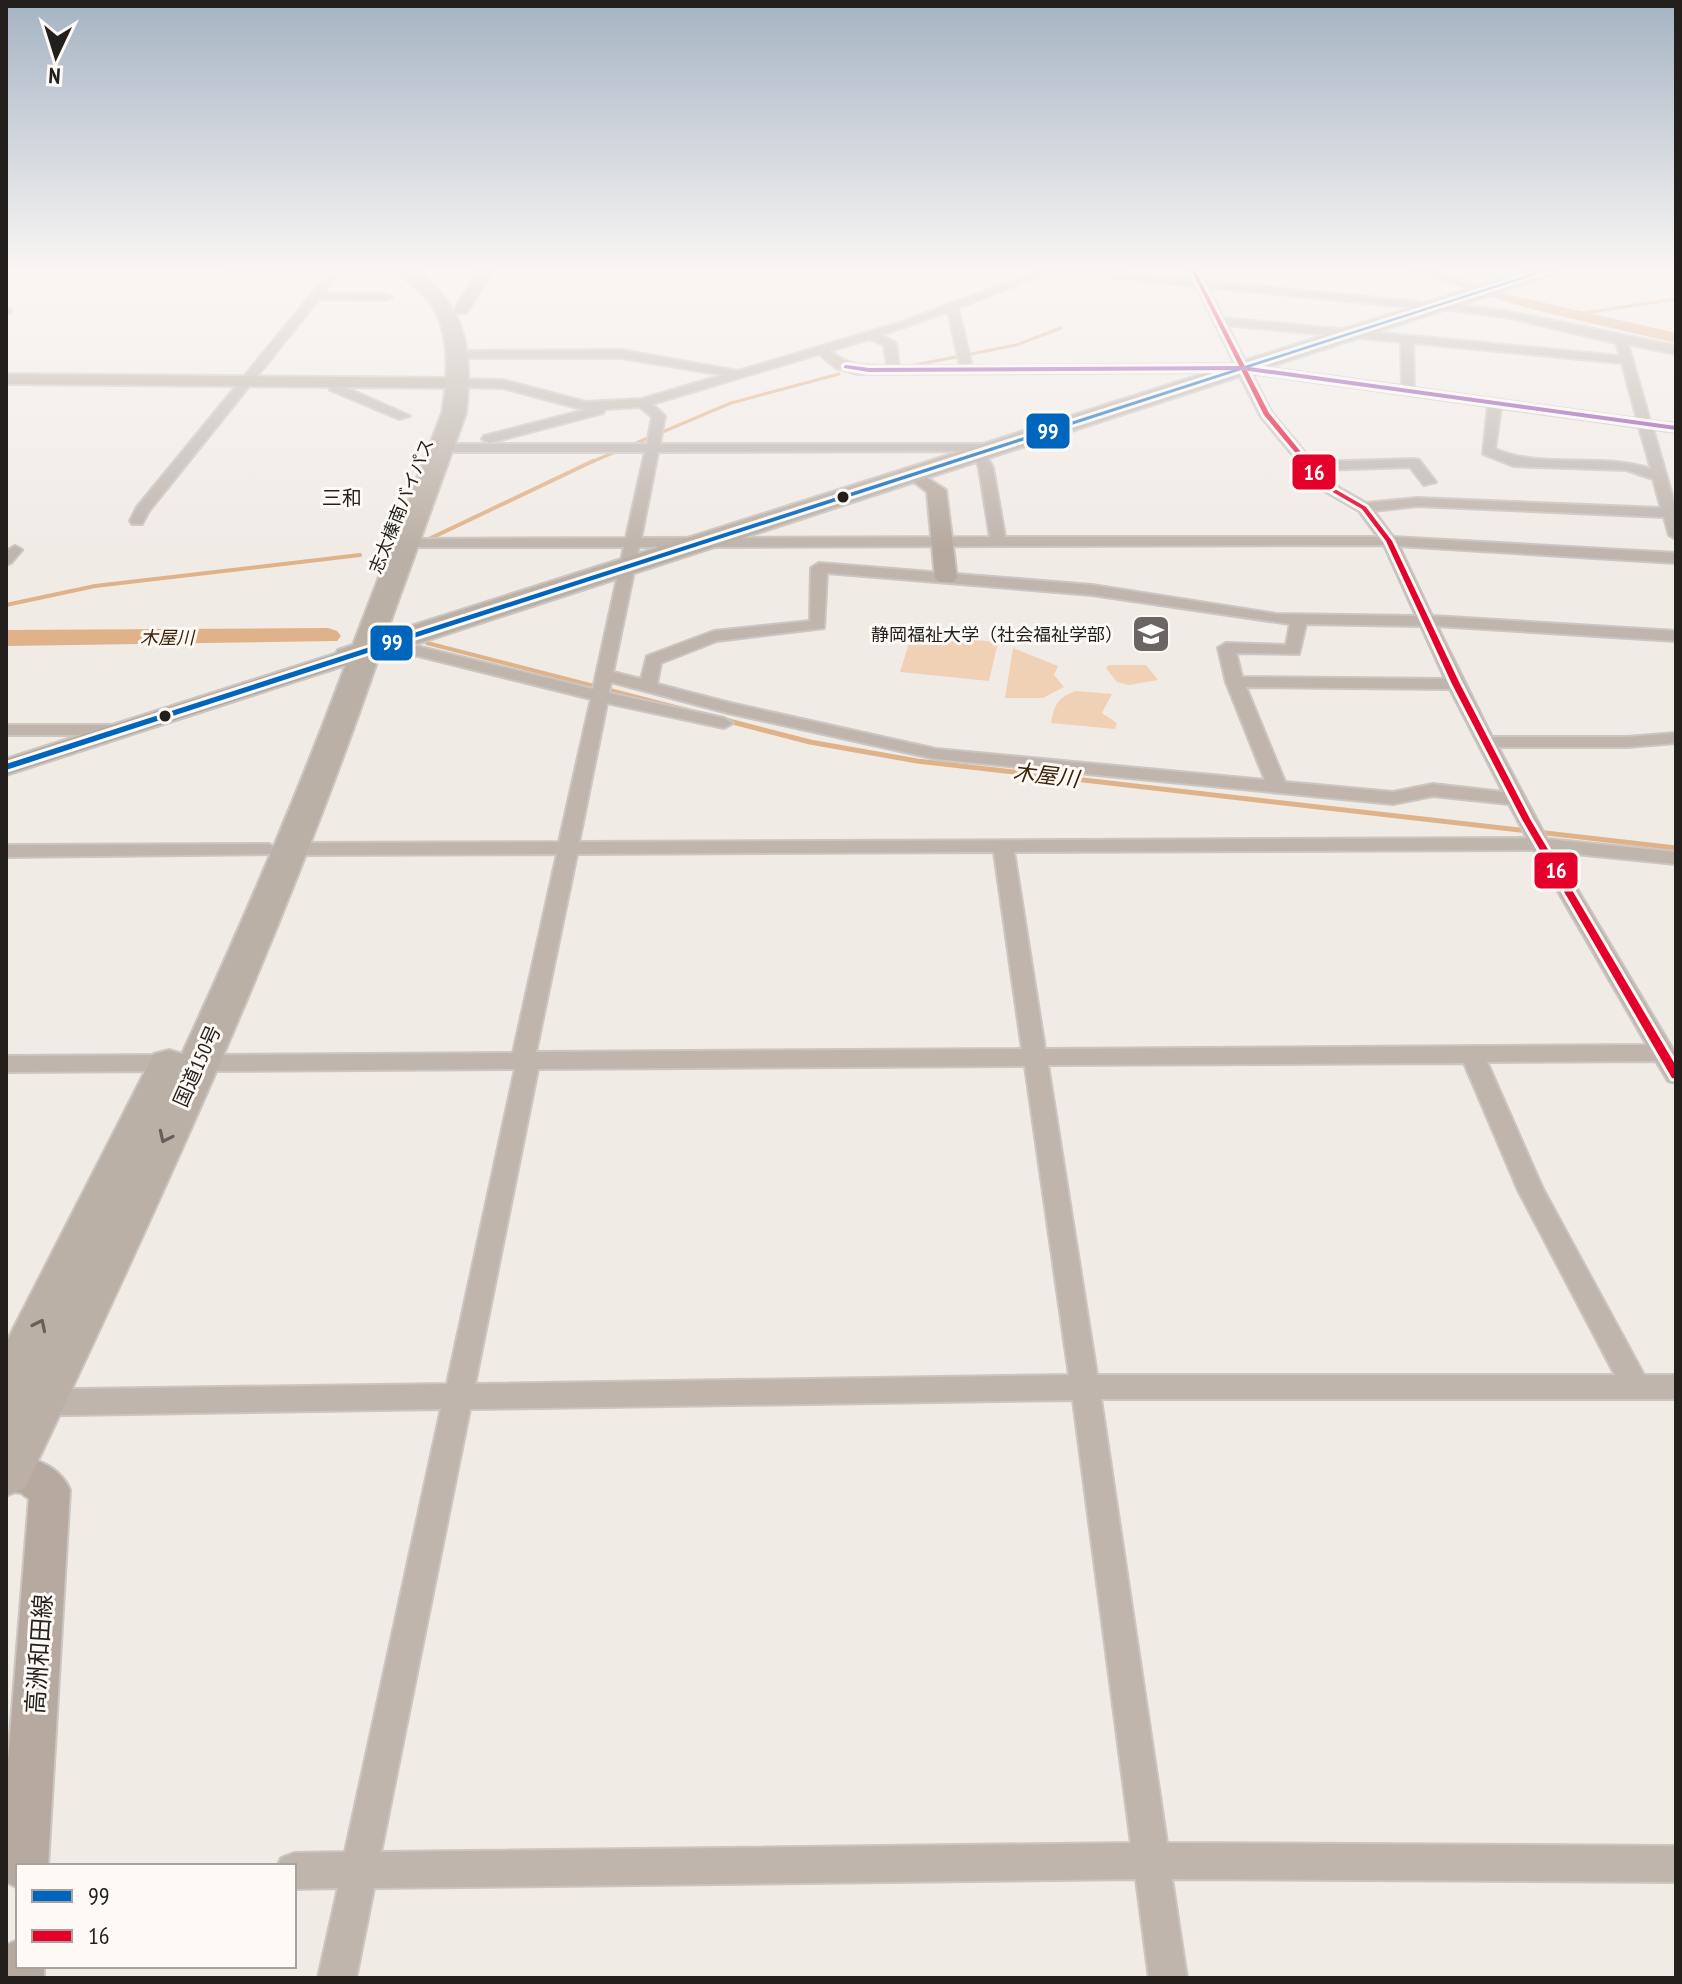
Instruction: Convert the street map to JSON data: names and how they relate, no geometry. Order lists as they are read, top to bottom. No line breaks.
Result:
{"streets":{"highway":["志太榛南バイパス","国道150号"],"main road":["高洲和田線"]},"crossings":[["志太榛南バイパス","国道150号"],["国道150号","高洲和田線"]],"districts":["三和"],"water":["木屋川"],"places":{"school or university":["静岡福祉大学（社会福祉学部）"]},"lines":["transit line 99","transit line 16"],"legend":["99","16"],"north":"bottom"}
